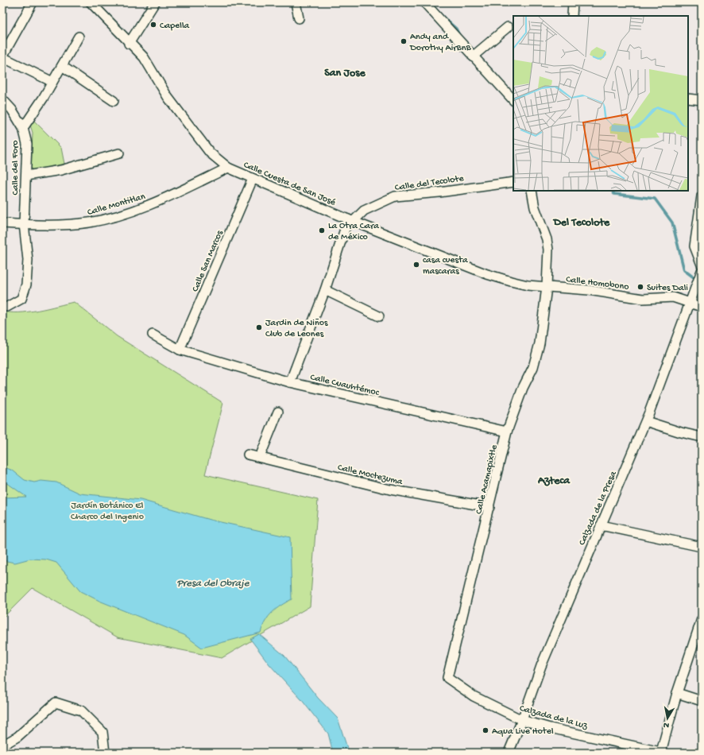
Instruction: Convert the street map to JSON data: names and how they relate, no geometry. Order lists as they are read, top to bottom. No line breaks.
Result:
{"streets":{"street":["Calle del Foro","Calle del Tecolote","Calle Cuesta de San José","Calle Montitlan","Calle San Marcos","Calle Homobono","Calle Cuauhtémoc","Calle Moctezuma","Calle Acamapixtle","Calzada de la Presa","Calzada de la Luz"]},"crossings":[["Calle del Foro","Calle Montitlan"],["Calle del Tecolote","Calle Cuesta de San José"],["Calle Cuesta de San José","Calle Montitlan"],["Calle Cuesta de San José","Calle San Marcos"],["Calle Cuesta de San José","Calle Homobono"],["Calle Cuesta de San José","Calle Acamapixtle"],["Calle San Marcos","Calle Cuauhtémoc"],["Calle Homobono","Calle Acamapixtle"],["Calle Homobono","Calzada de la Presa"],["Calle Cuauhtémoc","Calle Acamapixtle"],["Calle Moctezuma","Calle Acamapixtle"],["Calle Acamapixtle","Calzada de la Luz"],["Calzada de la Presa","Calzada de la Luz"]],"districts":["San Jose","Del Tecolote","Azteca"],"water":["Presa del Obraje"],"parks":["Jardín Botánico El Charco del Ingenio"],"places":["Capella","Andy and Dorothy AirBnB","La Otra Cara de México","casa cuesta mascaras","Suites Dali","Jardin de Niños Club de Leones","Aqua Live Hotel"],"north":"bottom"}
